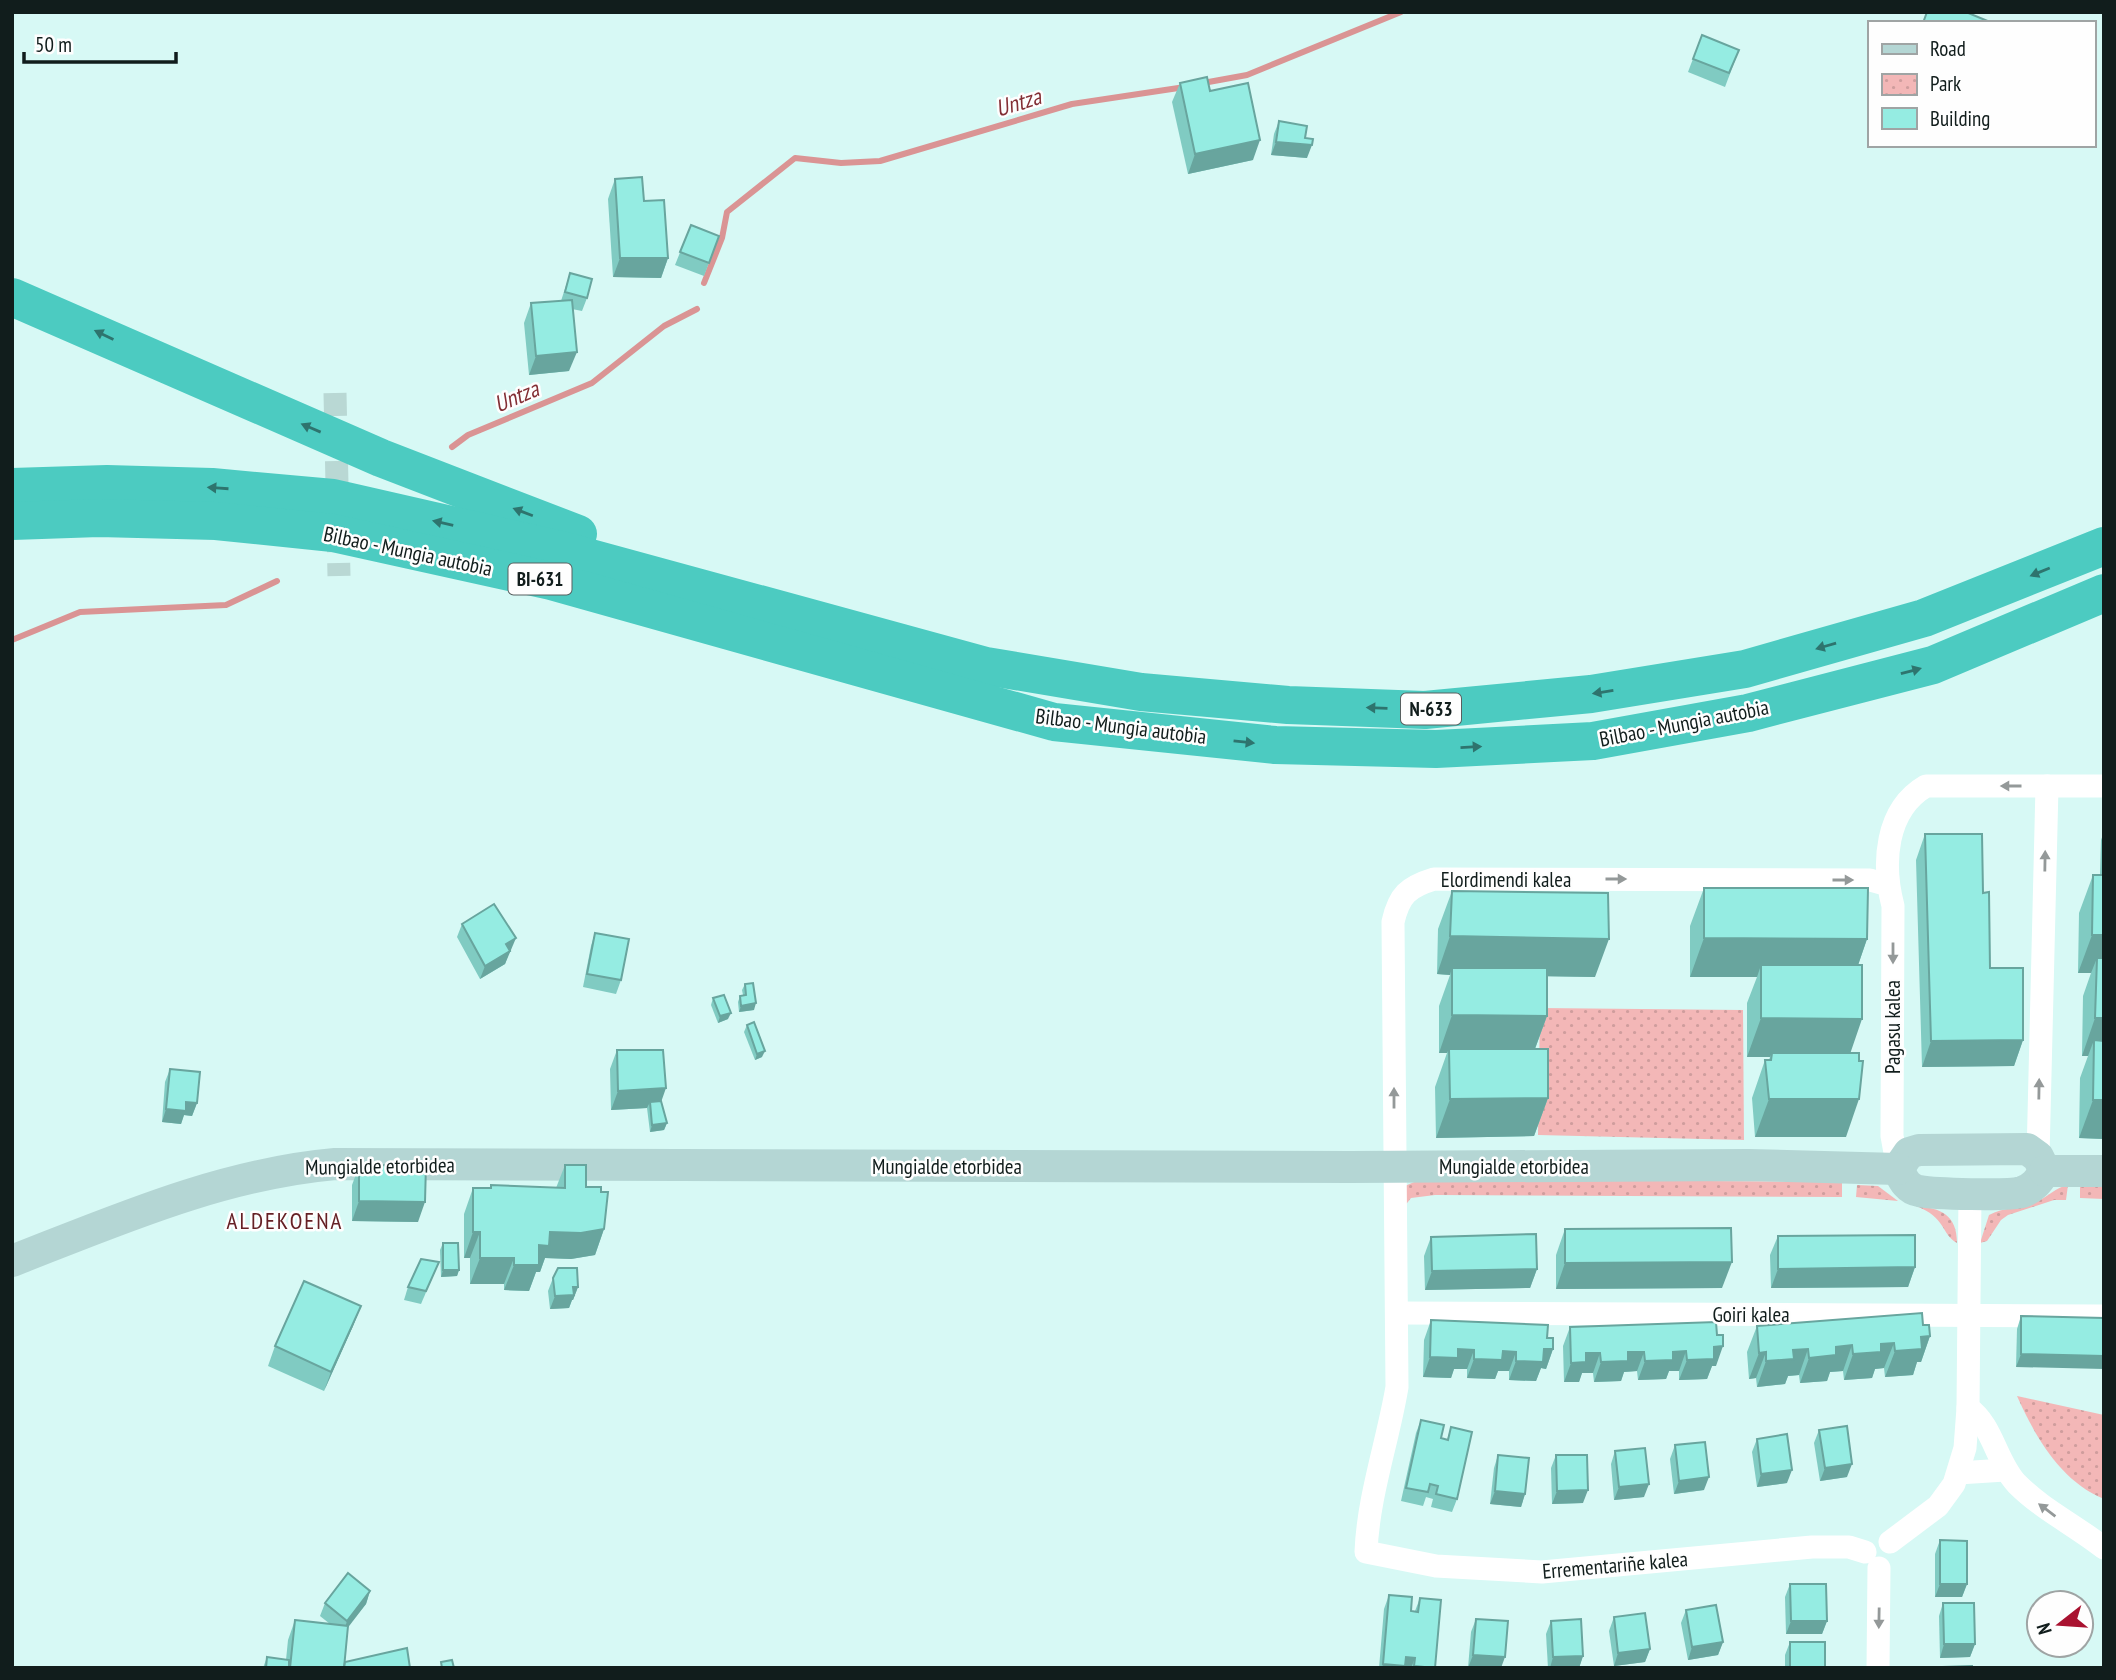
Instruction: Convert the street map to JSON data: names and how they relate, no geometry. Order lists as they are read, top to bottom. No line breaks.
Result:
{"streets":{"highway":["Bilbao - Mungia autobia","BI-631","N-633"],"street":["Elordimendi kalea","Pagasu kalea","Mungialde etorbidea","Goiri kalea","Errementariñe kalea"]},"crossings":[["Bilbao - Mungia autobia","N-633"],["Elordimendi kalea","Pagasu kalea"],["Elordimendi kalea","Mungialde etorbidea"],["Elordimendi kalea","Goiri kalea"],["Elordimendi kalea","Errementariñe kalea"],["Pagasu kalea","Mungialde etorbidea"]],"districts":["ALDEKOENA"],"water":["Untza"],"legend":["Road","Park","Building"],"scale_bar":"50 m","north":"left"}
